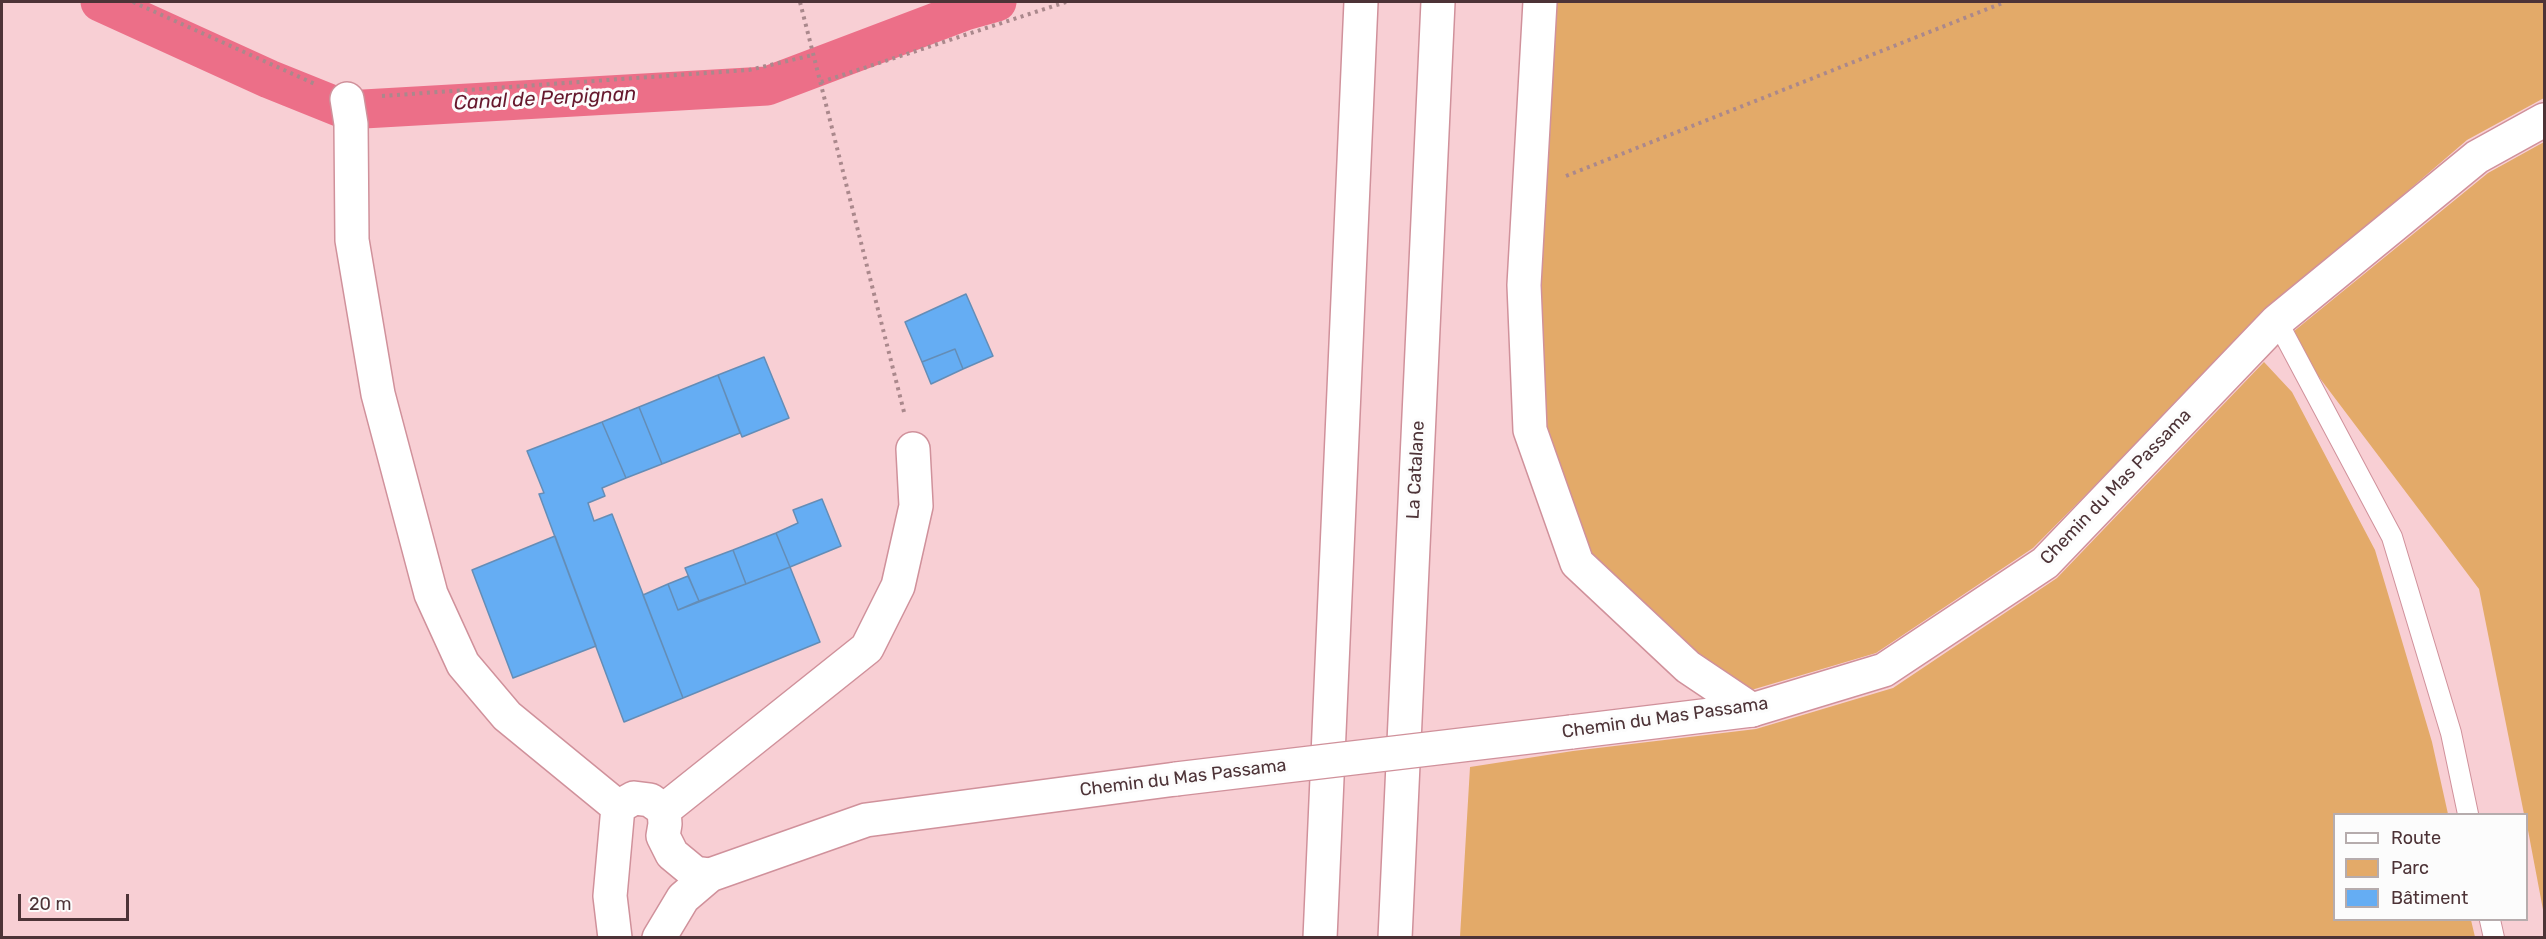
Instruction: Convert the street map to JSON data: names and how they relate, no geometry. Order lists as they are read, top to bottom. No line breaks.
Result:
{"streets":{"main road":["La Catalane","Chemin du Mas Passama"]},"water":["Canal de Perpignan"],"legend":["Route","Parc","Bâtiment"],"scale_bar":"20 m"}
